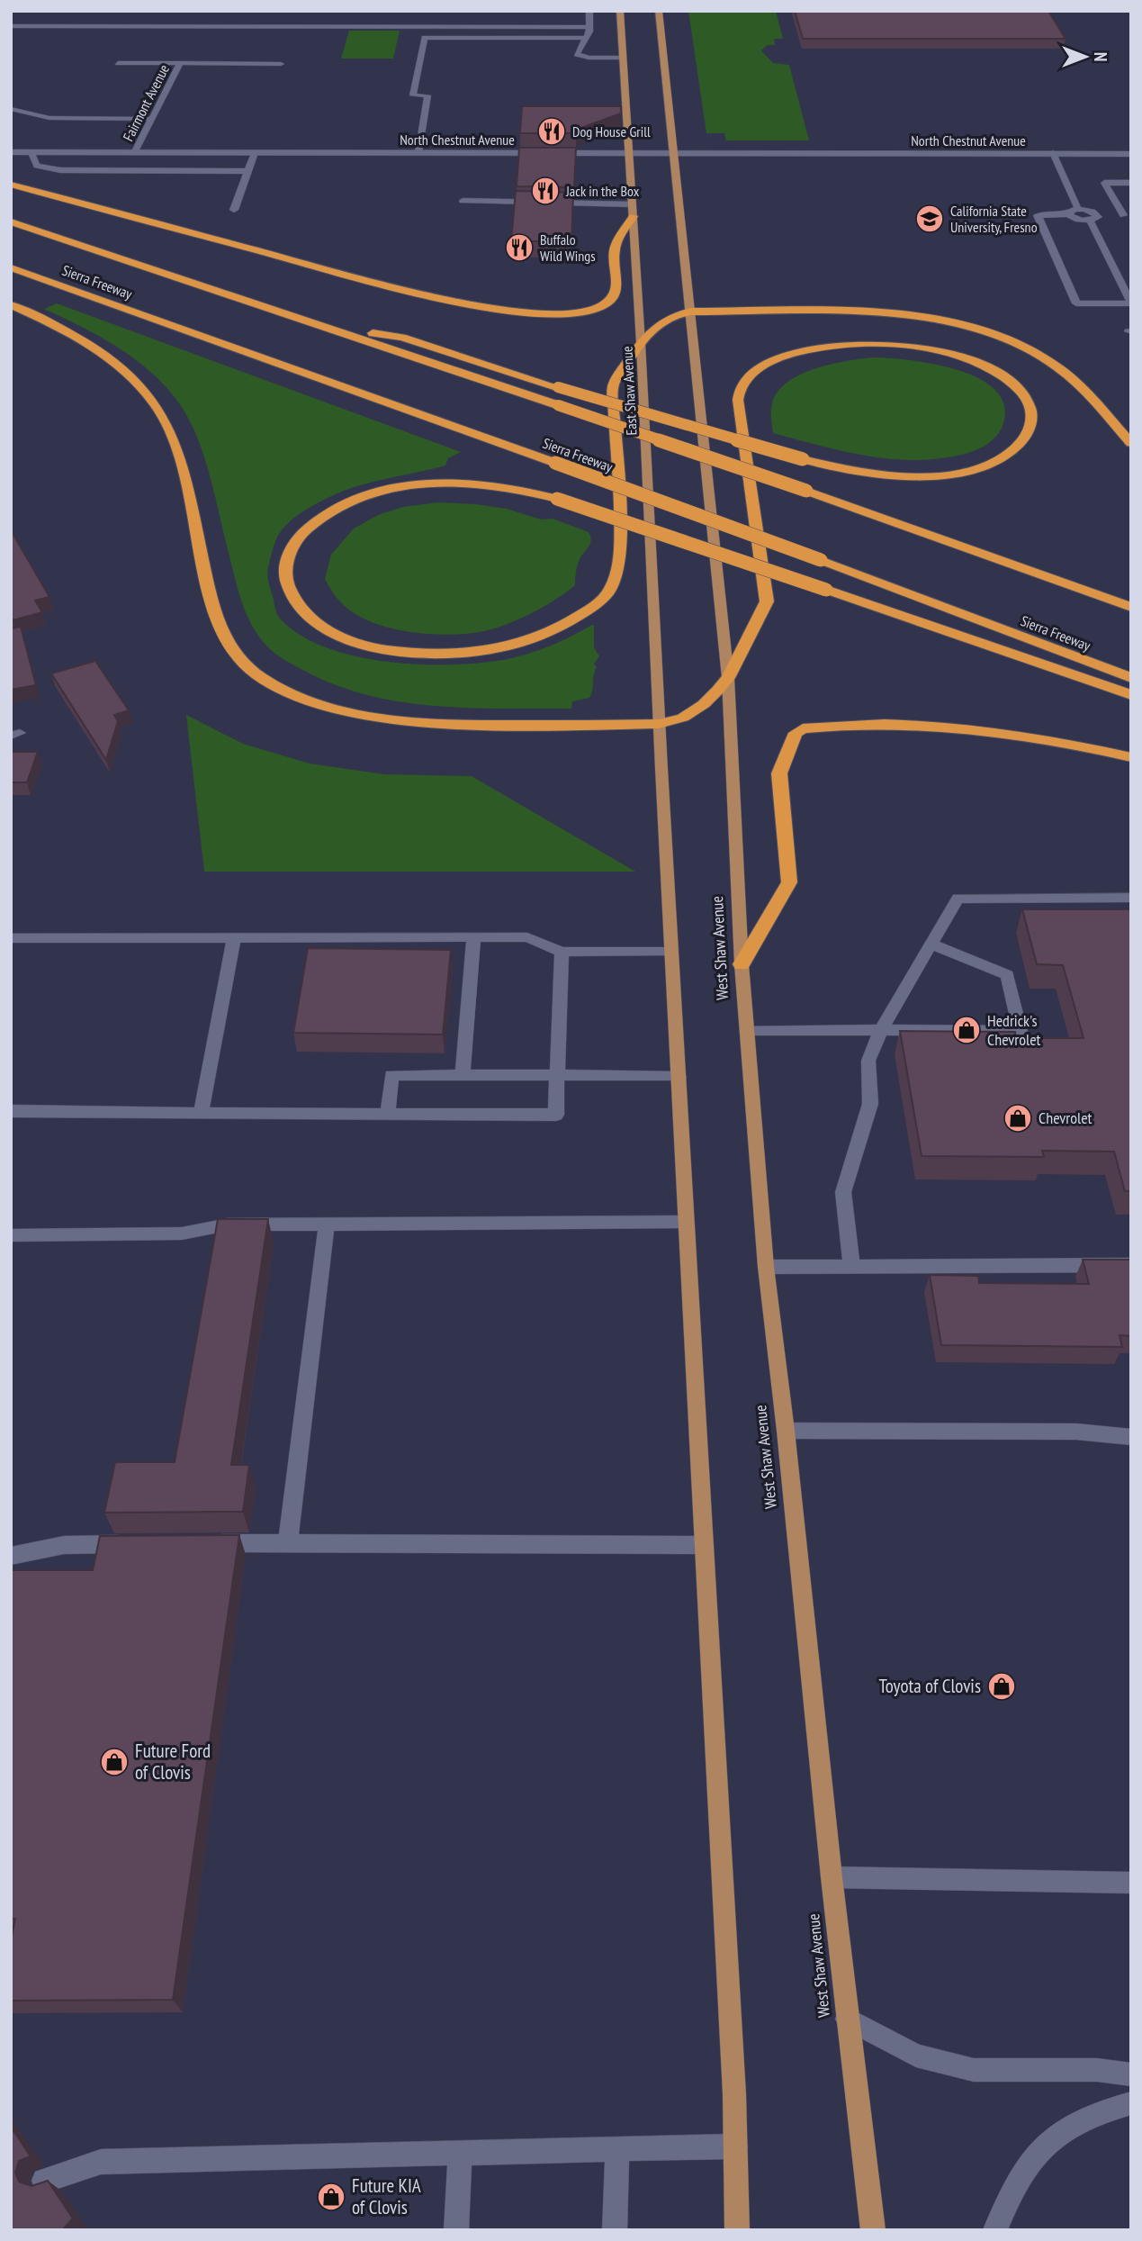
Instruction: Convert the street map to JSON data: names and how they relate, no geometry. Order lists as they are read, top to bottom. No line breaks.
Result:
{"streets":{"highway":["Sierra Freeway"],"main road":["East Shaw Avenue","West Shaw Avenue"],"street":["Fairmont Avenue","North Chestnut Avenue"]},"crossings":[["Fairmont Avenue","North Chestnut Avenue"],["North Chestnut Avenue","East Shaw Avenue"]],"places":{"restaurant":["Dog House Grill","Jack in the Box","Buffalo Wild Wings"],"school or university":["California State University, Fresno"],"shop":["Hedrick's Chevrolet","Chevrolet","Toyota of Clovis","Future Ford of Clovis","Future KIA of Clovis"]},"north":"right"}
